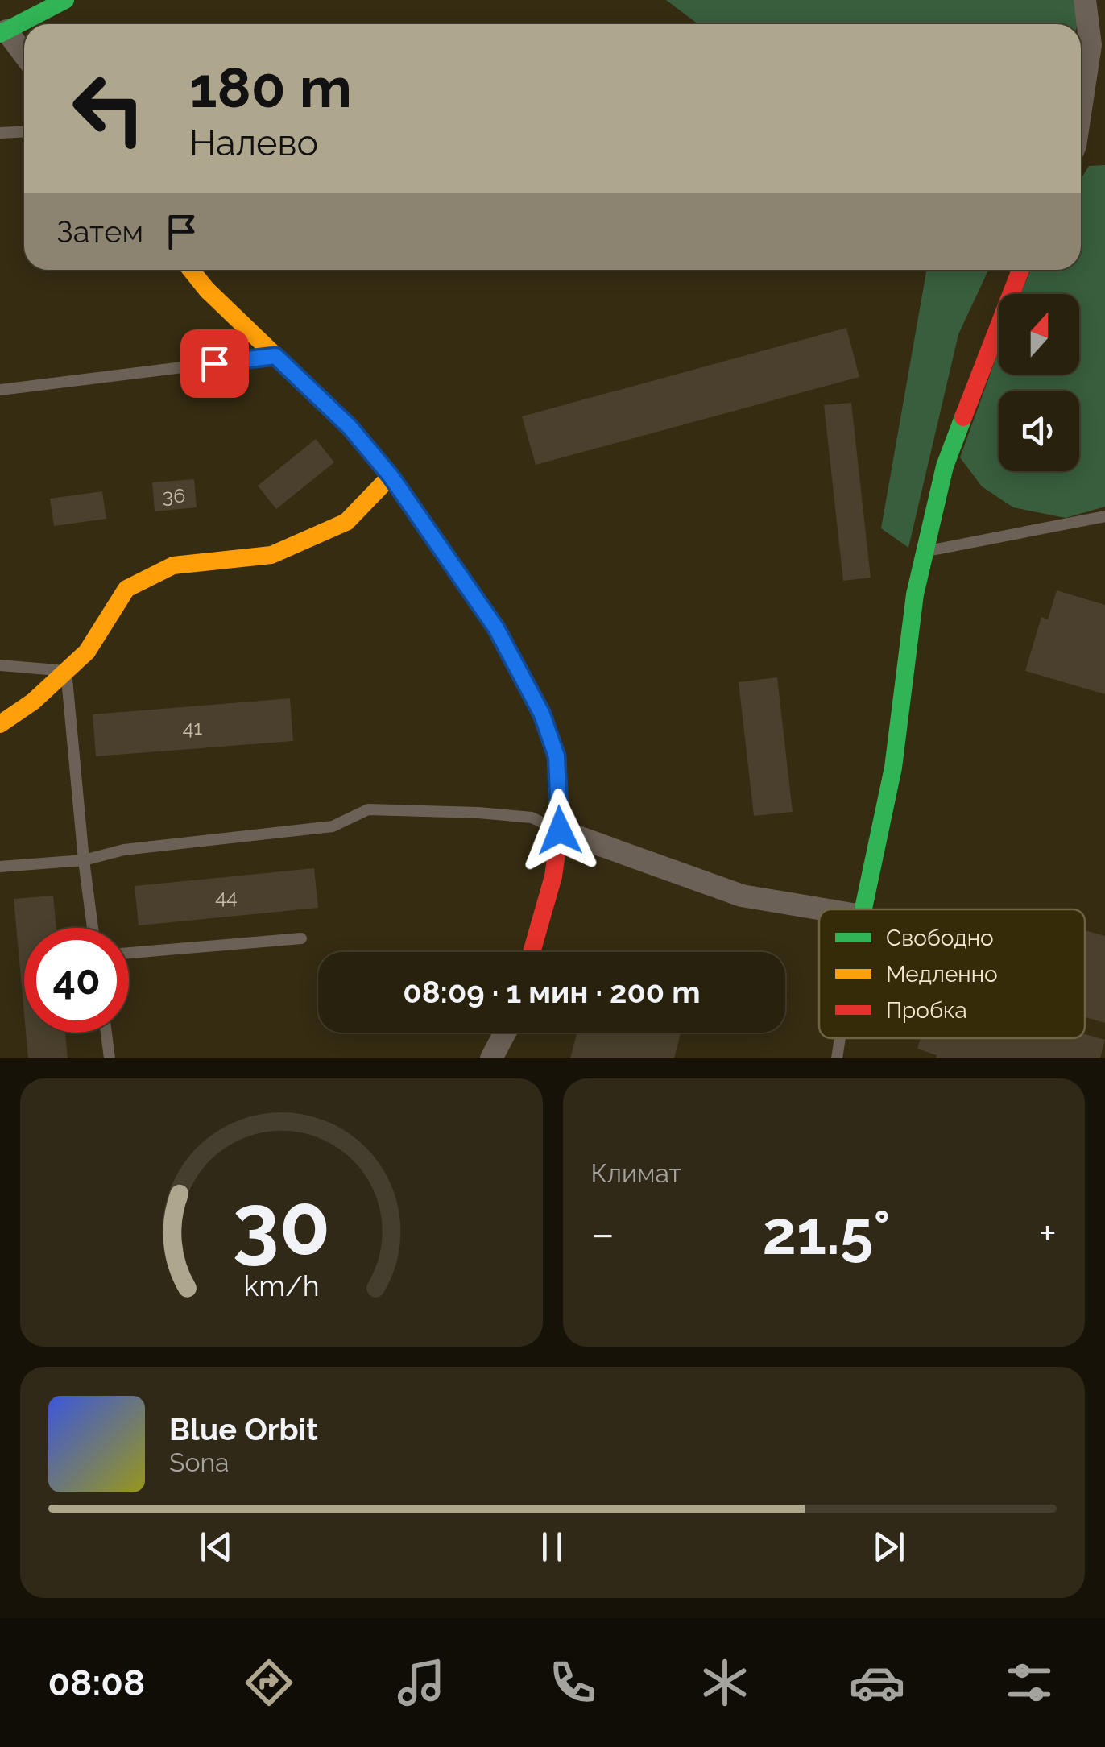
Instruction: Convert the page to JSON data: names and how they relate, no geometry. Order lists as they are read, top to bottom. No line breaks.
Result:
{"house_numbers":["36","41","44"],"legend":["Свободно","Медленно","Пробка"],"north":"top","page":{"turn":["180 m","Налево"],"then":"Затем","limit":"40","trip":"08:09 · 1 мин · 200 m","tile":"Климат","heat":["−","21.5°","+"],"song":["Blue Orbit","Sona"],"tabs":"08:08","gauge":["30","km/h"]}}
